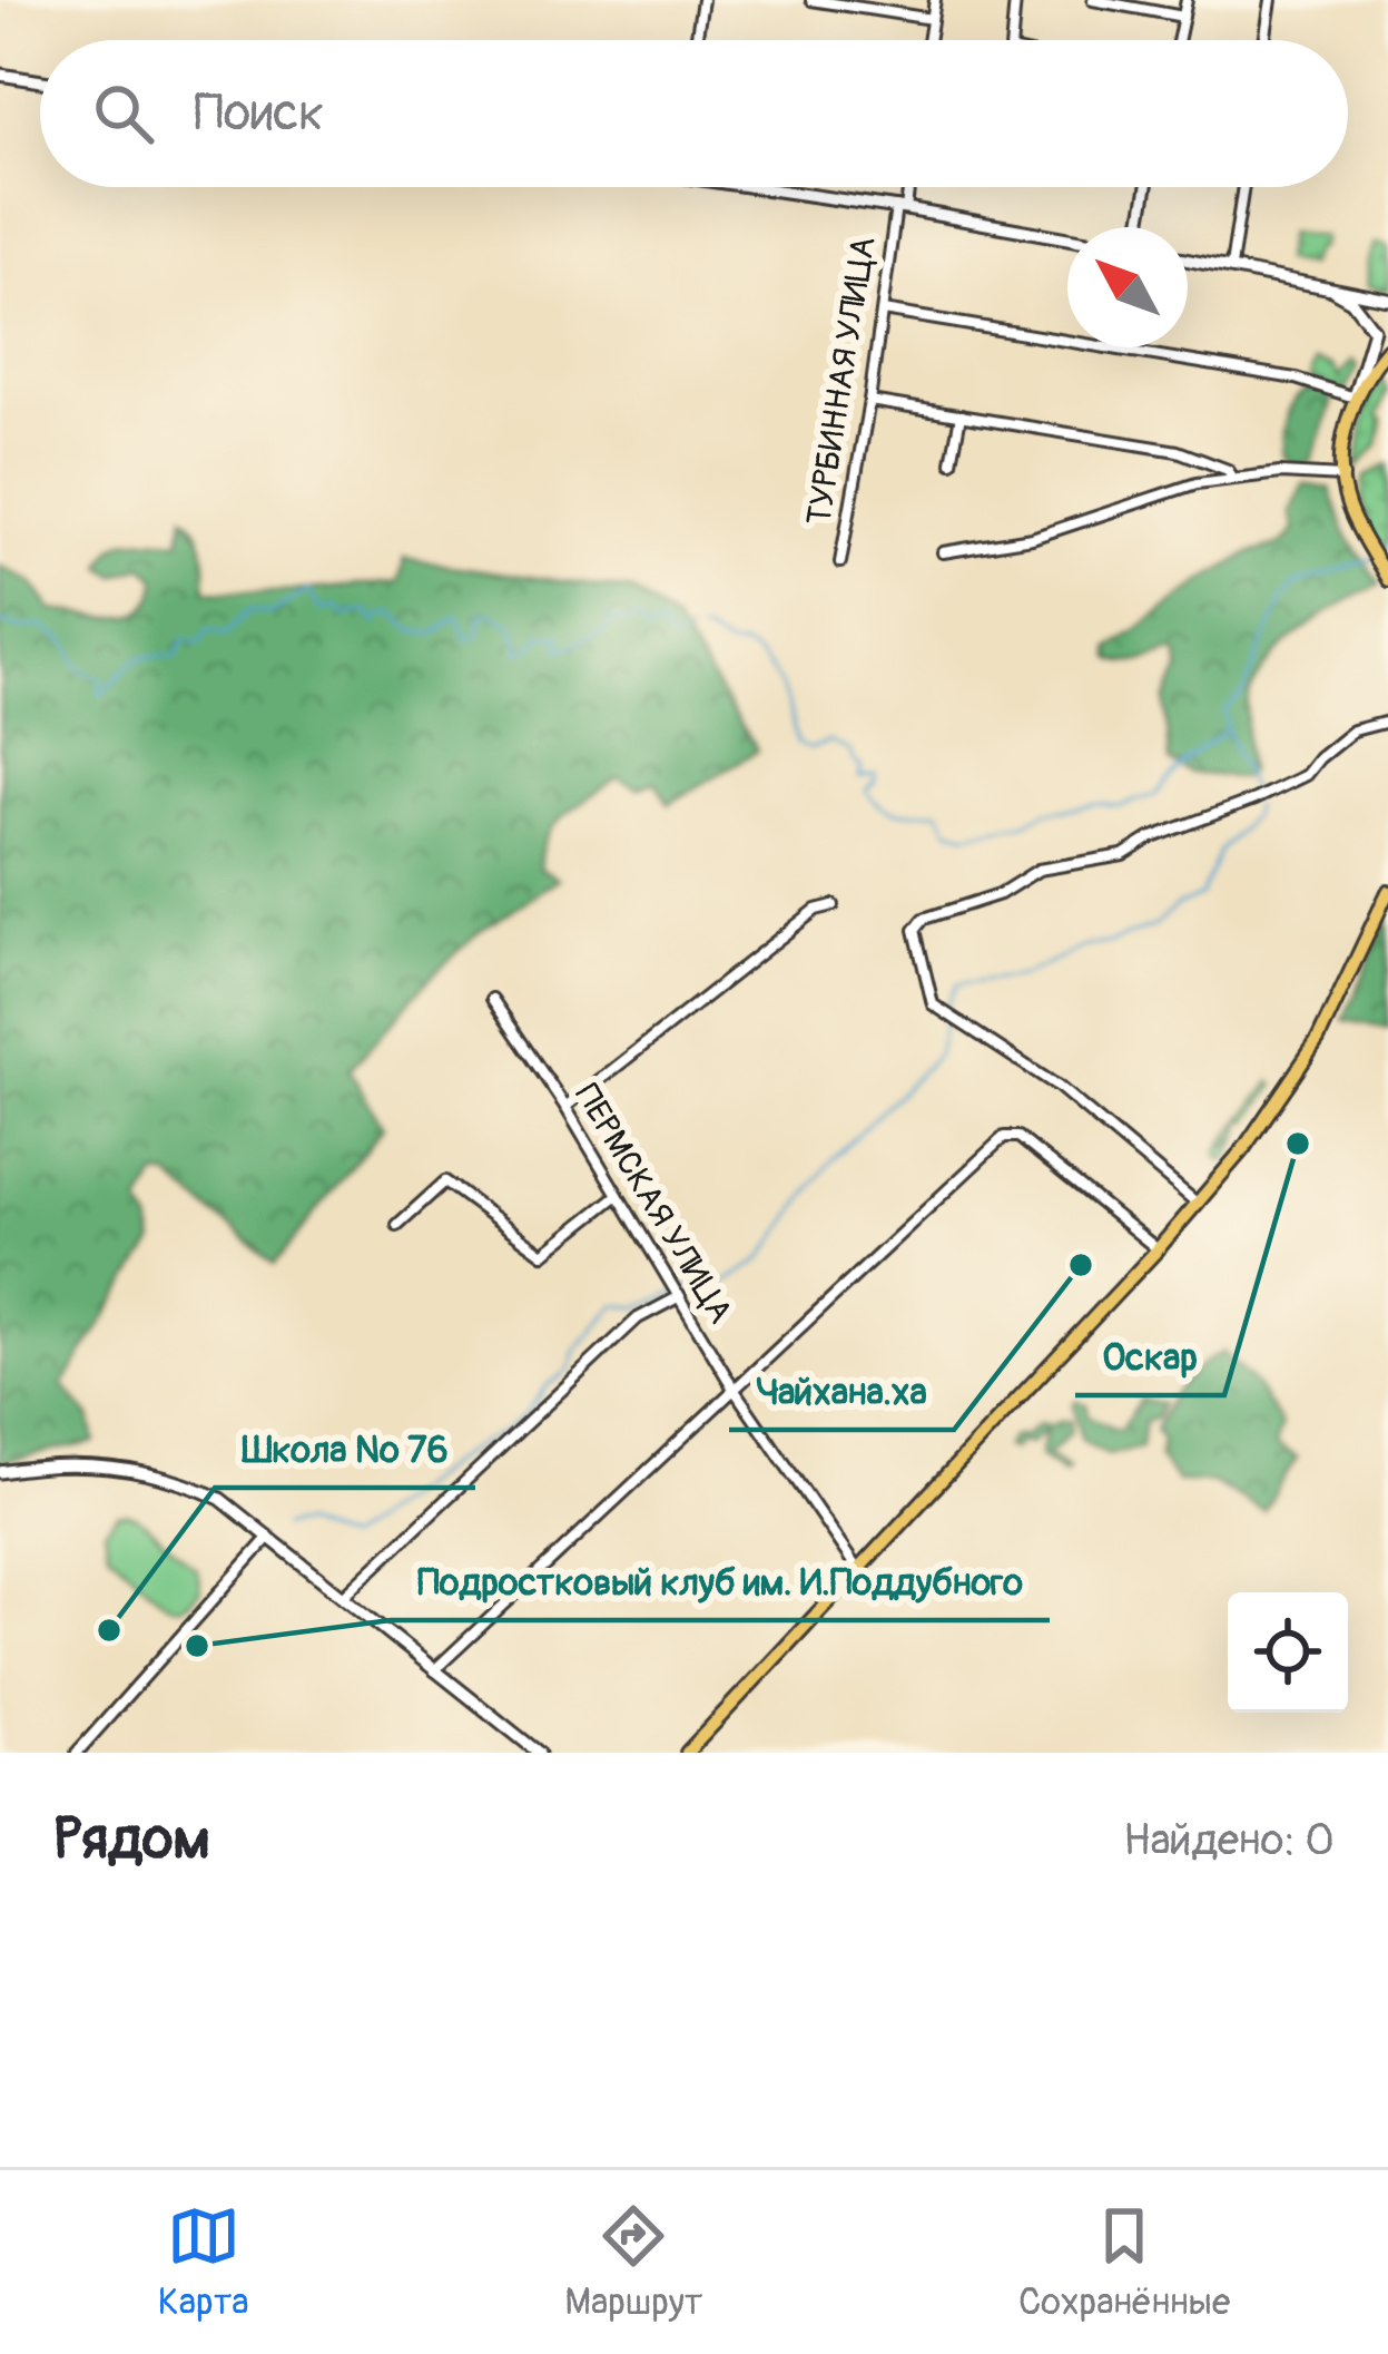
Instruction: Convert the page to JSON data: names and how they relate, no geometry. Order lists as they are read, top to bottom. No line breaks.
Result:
{"streets":{"street":["ТУРБИННАЯ УЛИЦА","ПЕРМСКАЯ УЛИЦА"]},"places":["Оскар","Чайхана.ха","Школа № 76","Подростковый клуб им. И.Поддубного"],"north":"top left","page":{"search":"Поиск","heading":["Рядом","Найдено: 0"],"nav":["Карта","Маршрут","Сохранённые"]}}
